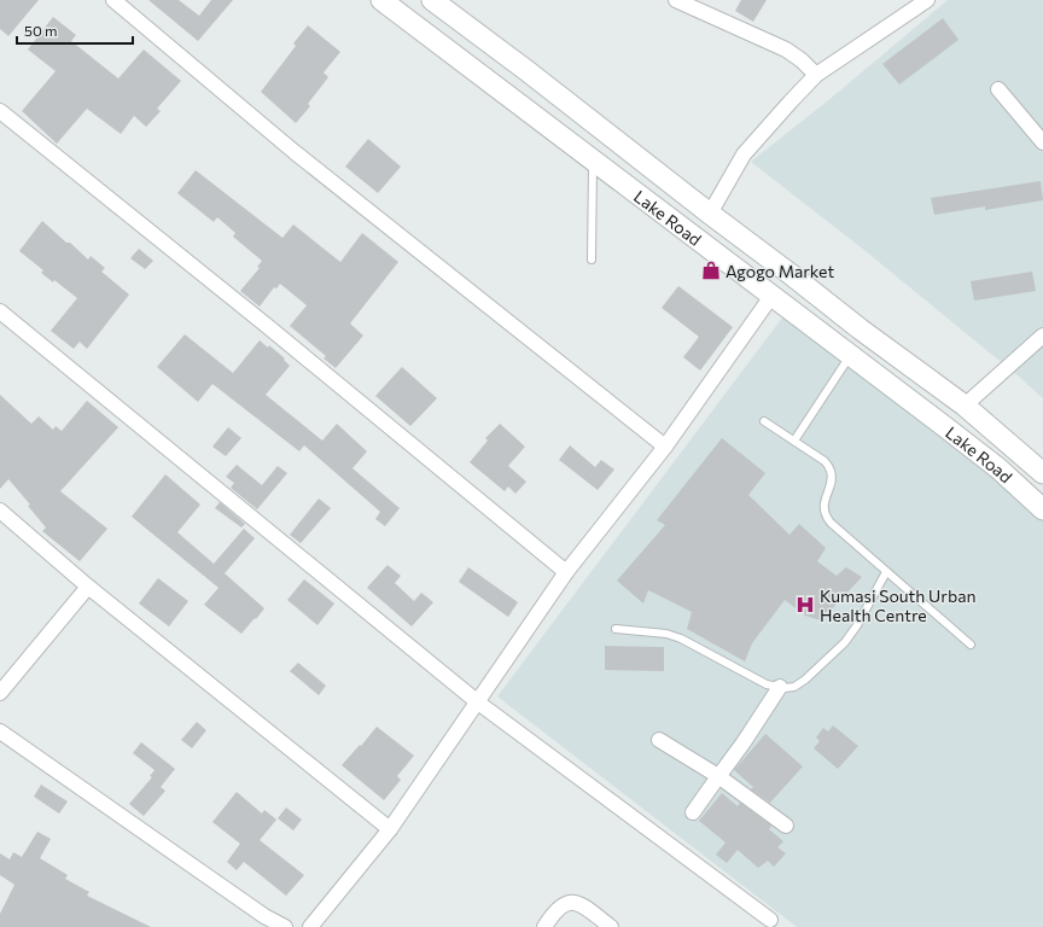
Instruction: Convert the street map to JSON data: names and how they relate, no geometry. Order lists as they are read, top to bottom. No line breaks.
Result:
{"streets":{"main road":["Lake Road"]},"places":{"shop":["Agogo Market"],"hospital":["Kumasi South Urban Health Centre"]},"scale_bar":"50 m"}
